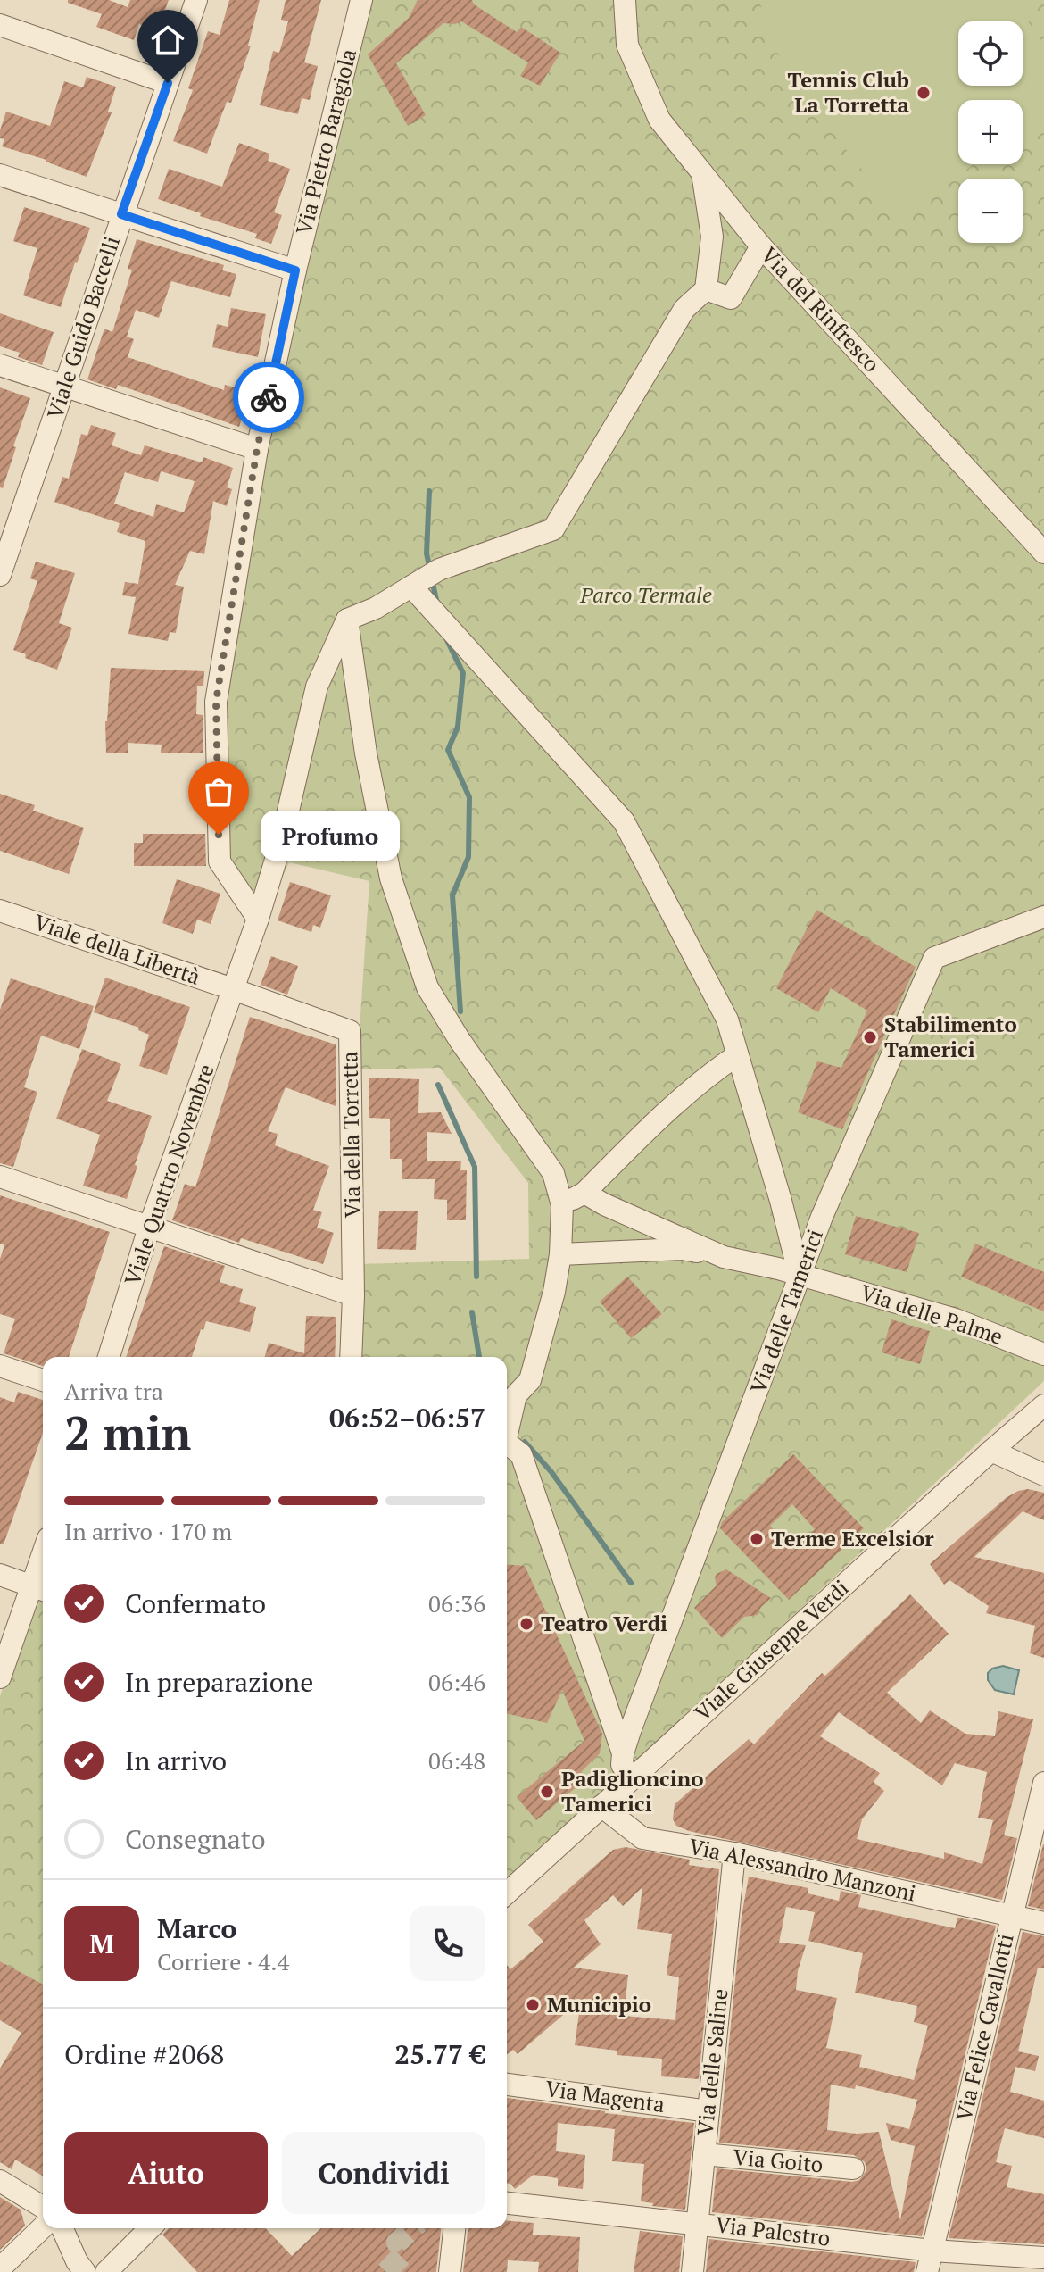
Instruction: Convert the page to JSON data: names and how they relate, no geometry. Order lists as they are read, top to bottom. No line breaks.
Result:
{"streets":{"street":["Via Pietro Baragiola","Via del Rinfresco","Viale Guido Baccelli","Viale della Libertà","Via della Torretta","Viale Quattro Novembre","Via delle Tamerici","Via delle Palme","Viale Giuseppe Verdi","Via Alessandro Manzoni","Via Felice Cavallotti","Via delle Saline","Via Magenta","Via Goito","Via Palestro"]},"crossings":[["Viale della Libertà","Via della Torretta"],["Viale della Libertà","Viale Quattro Novembre"],["Via della Torretta","Viale Quattro Novembre"],["Via delle Tamerici","Via delle Palme"],["Viale Giuseppe Verdi","Via Alessandro Manzoni"],["Via Alessandro Manzoni","Via Felice Cavallotti"],["Via Alessandro Manzoni","Via delle Saline"],["Via Felice Cavallotti","Via Palestro"],["Via delle Saline","Via Magenta"],["Via delle Saline","Via Goito"],["Via delle Saline","Via Palestro"]],"parks":["Parco Termale"],"places":["Tennis Club La Torretta","Profumo","Stabilimento Tamerici","Terme Excelsior","Teatro Verdi","Padiglioncino Tamerici","Municipio"],"page":{"map_buttons":["+","−"],"bubble":"Profumo","heading":["2 min","Arriva tra","06:52–06:57"],"panel":["Marco","Corriere · 4.4","Ordine #2068","25.77 €"],"bar":"In arrivo · 170 m","list":[["Confermato","06:36"],["In preparazione","06:46"],["In arrivo","06:48"],"Consegnato"],"round":"M","buttons":["Aiuto","Condividi"]}}
